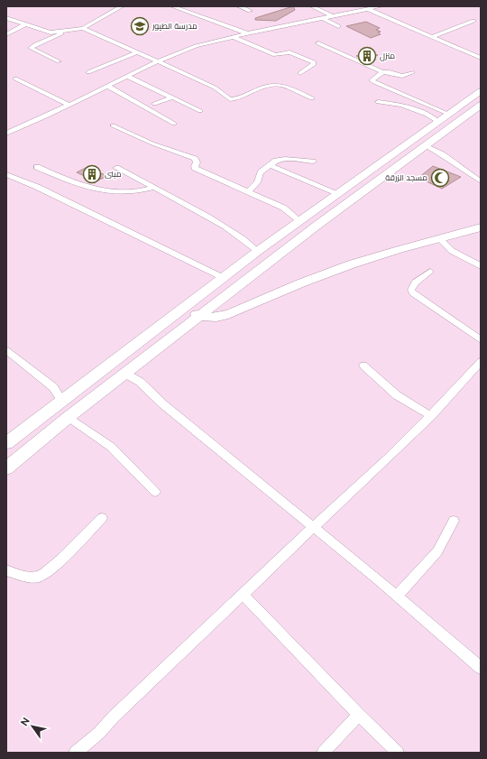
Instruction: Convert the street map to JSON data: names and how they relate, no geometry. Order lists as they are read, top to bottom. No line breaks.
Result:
{"places":{"school or university":["مدرسة الطيور"],"building":["منزل","مبنى"],"mosque":["مسجد الزرقة"]},"north":"top left"}
